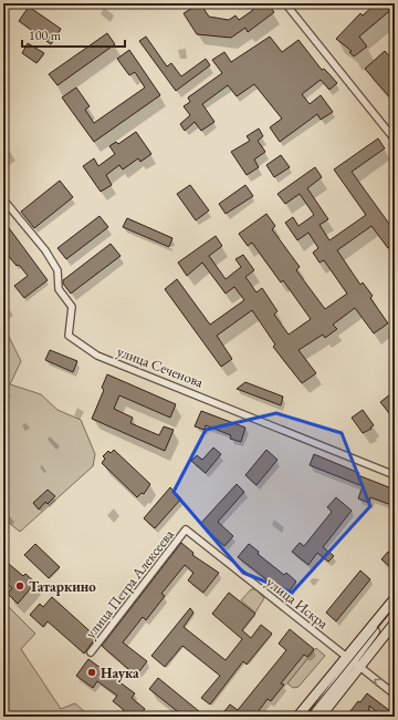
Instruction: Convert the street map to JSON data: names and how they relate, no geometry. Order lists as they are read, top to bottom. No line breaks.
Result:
{"streets":{"street":["улица Сеченова","улица Петра Алексеева","улица Искра"]},"crossings":[["улица Петра Алексеева","улица Искра"]],"places":["Татаркино","Наука"],"scale_bar":"100 m"}
